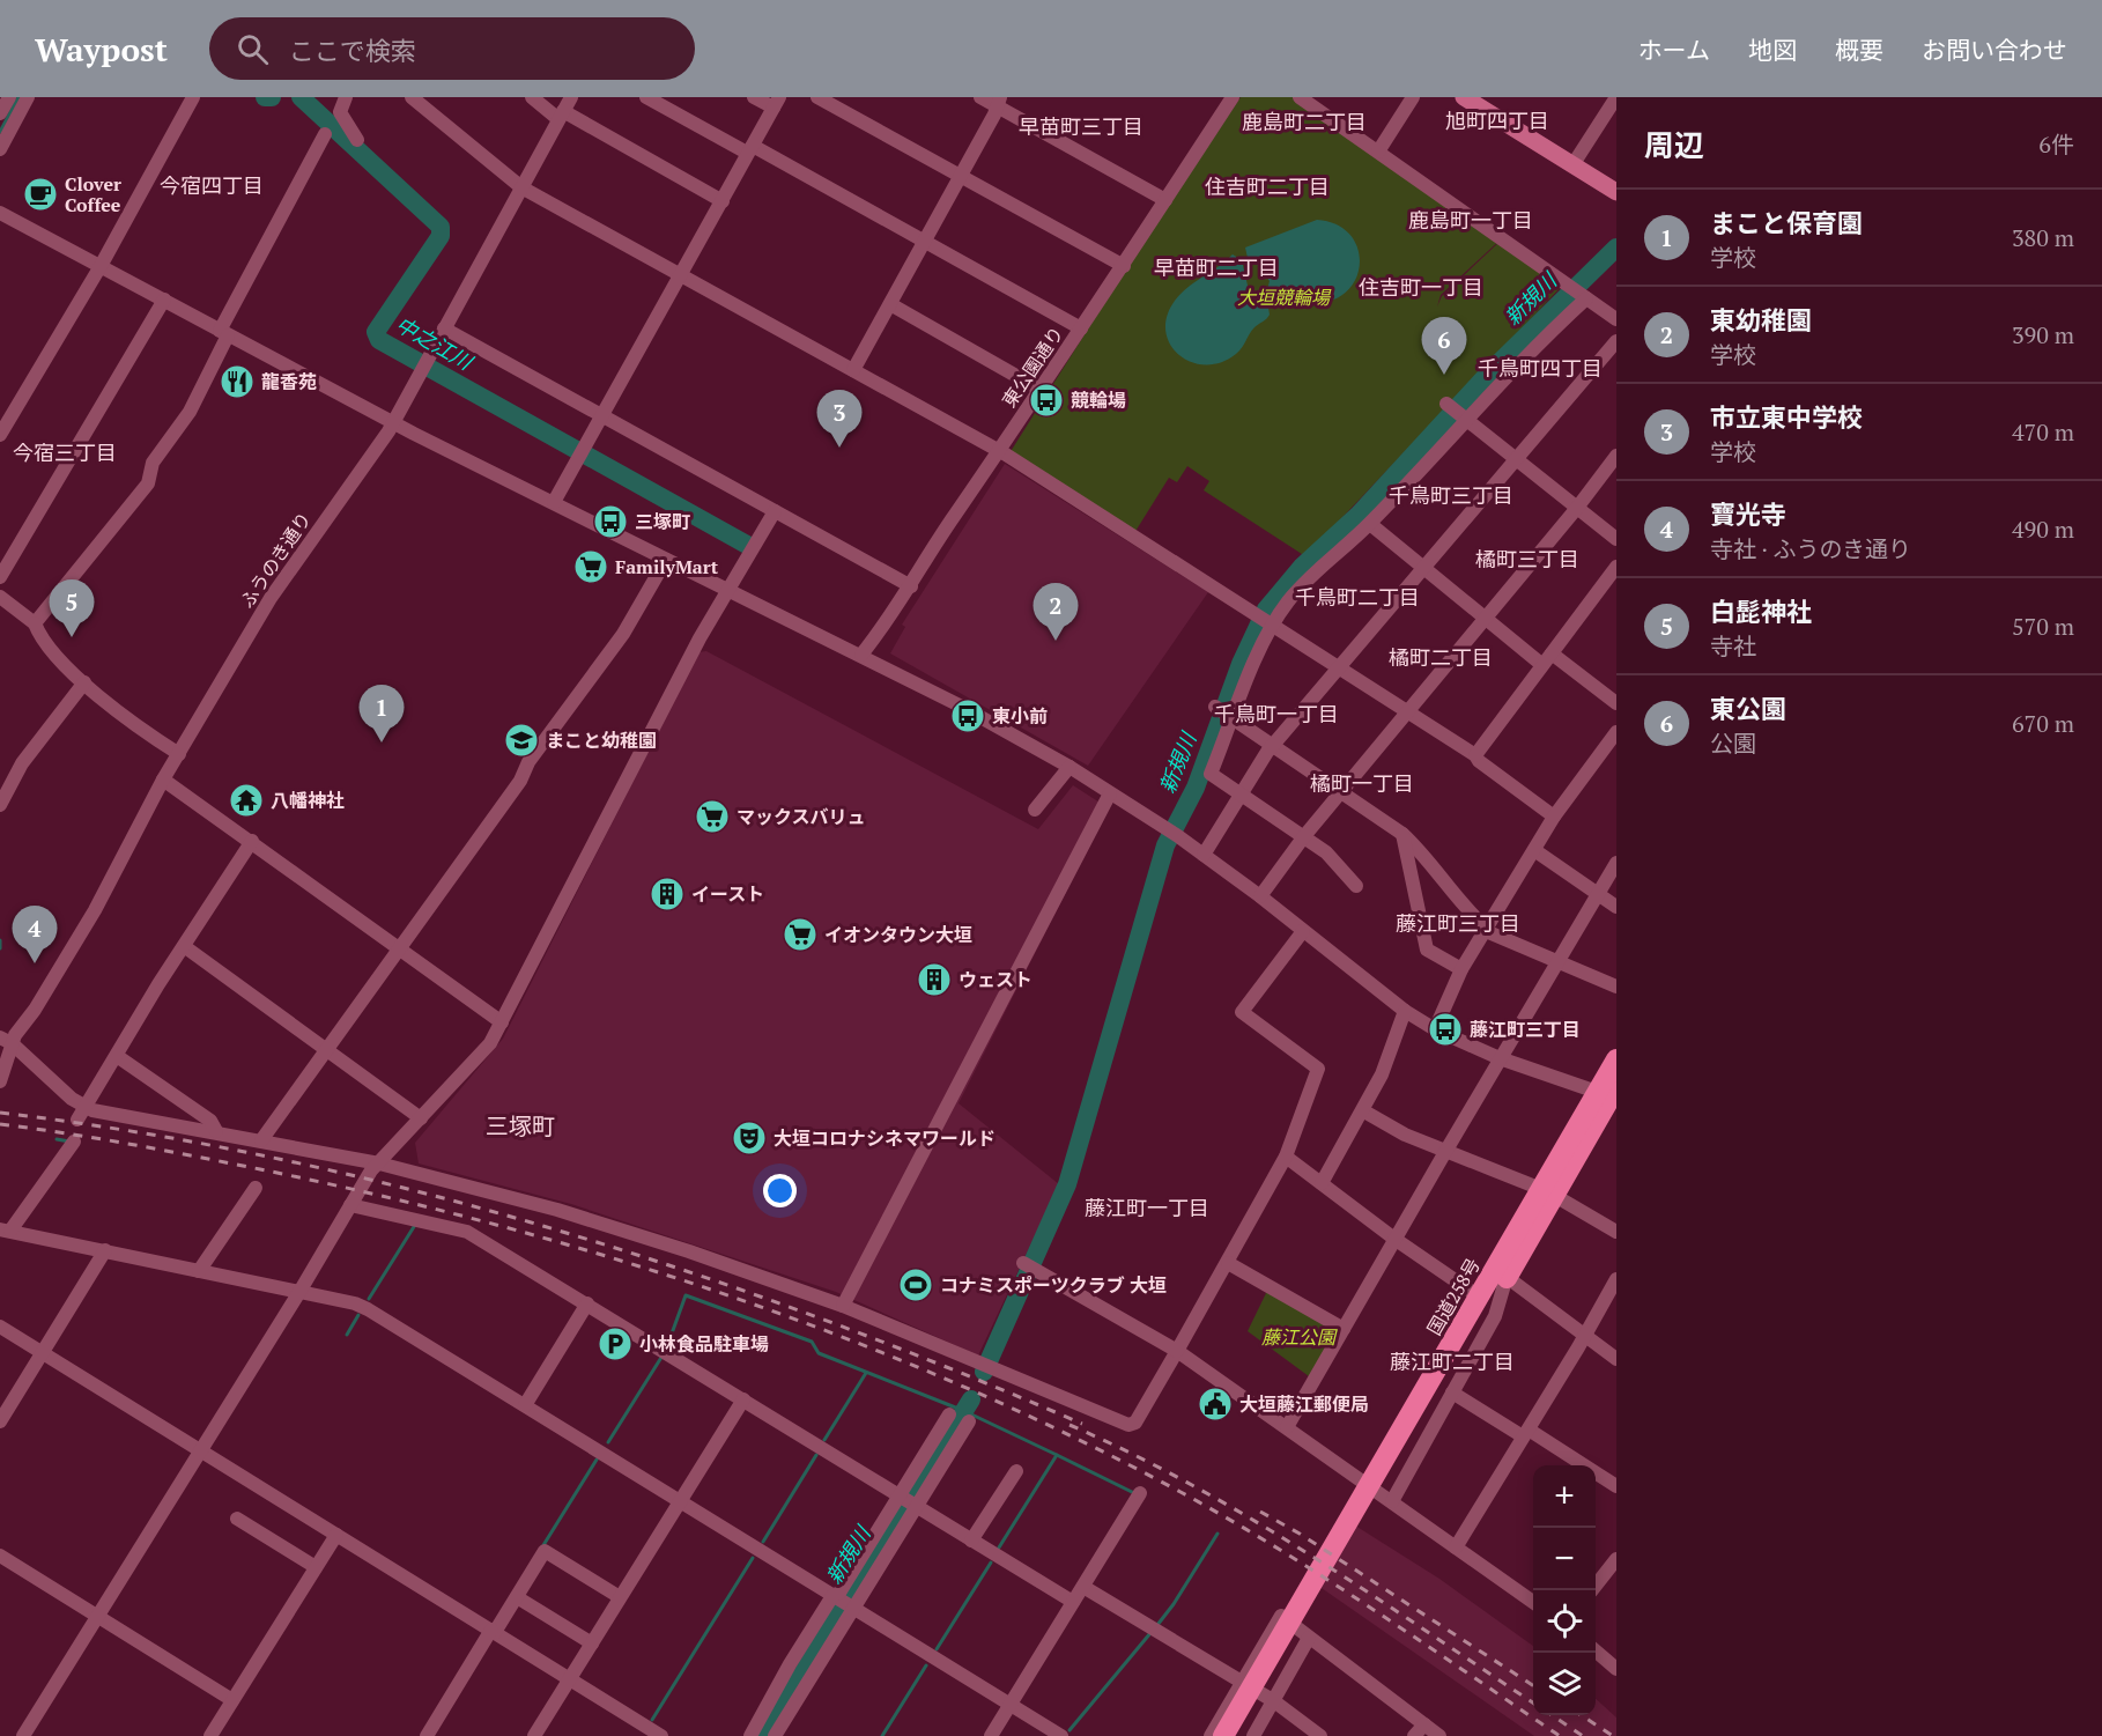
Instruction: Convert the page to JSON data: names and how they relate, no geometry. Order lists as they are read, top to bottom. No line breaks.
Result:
{"streets":{"highway":["国道258号"],"street":["東公園通り","ふうのき通り"]},"districts":["旭町四丁目","鹿島町二丁目","早苗町三丁目","今宿四丁目","住吉町二丁目","鹿島町一丁目","早苗町二丁目","住吉町一丁目","千鳥町四丁目","今宿三丁目","千鳥町三丁目","橘町三丁目","千鳥町二丁目","橘町二丁目","千鳥町一丁目","橘町一丁目","藤江町三丁目","三塚町","藤江町一丁目","藤江町二丁目"],"water":["新規川","中之江川"],"parks":["大垣競輪場","藤江公園"],"places":{"cafe":["Clover Coffee"],"restaurant":["龍香苑"],"bus stop":["競輪場","三塚町","東小前","藤江町三丁目"],"supermarket":["FamilyMart","マックスバリュ","イオンタウン大垣"],"school or university":["まこと幼稚園"],"temple":["八幡神社"],"building":["イースト","ウェスト"],"theatre":["大垣コロナシネマワールド"],"sports":["コナミスポーツクラブ 大垣"],"parking":["小林食品駐車場"],"public building":["大垣藤江郵便局"]},"page":{"header":"Waypost","search":"ここで検索","nav":["ホーム","地図","概要","お問い合わせ"],"heading":["周辺","6件"],"list":[{"mark":"1","name":"まこと保育園","note":"学校","value":"380 m"},{"mark":"2","name":"東幼稚園","note":"学校","value":"390 m"},{"mark":"3","name":"市立東中学校","note":"学校","value":"470 m"},{"mark":"4","name":"寶光寺","note":"寺社 · ふうのき通り","value":"490 m"},{"mark":"5","name":"白髭神社","note":"寺社","value":"570 m"},{"mark":"6","name":"東公園","note":"公園","value":"670 m"}],"pins":["6","3","5","2","1","4"],"map_buttons":["+","−"]}}
